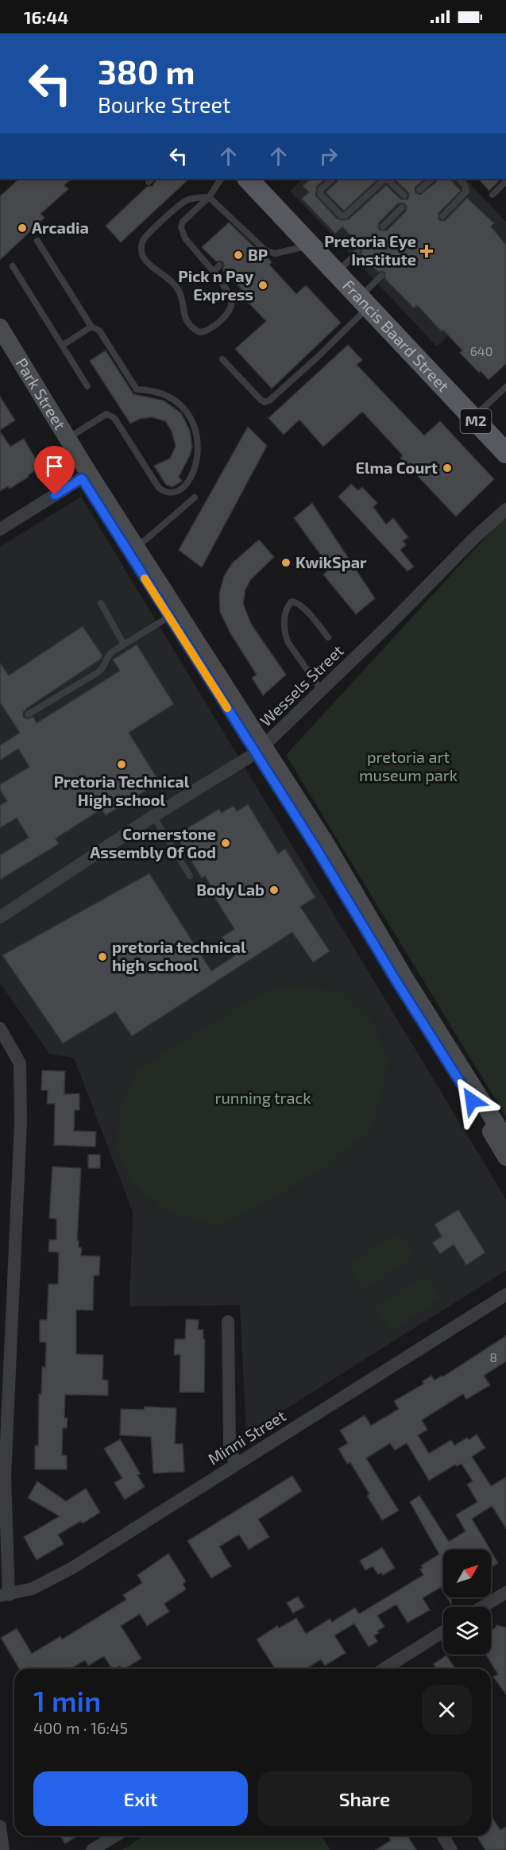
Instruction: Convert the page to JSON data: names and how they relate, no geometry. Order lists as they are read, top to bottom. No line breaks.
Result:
{"streets":{"main road":["Francis Baard Street","M2"],"street":["Park Street","Wessels Street","Minni Street"]},"crossings":[["Park Street","Wessels Street"]],"parks":["pretoria art museum park","running track"],"places":{"other":["Arcadia","BP","Pick n Pay Express","Elma Court","KwikSpar","Pretoria Technical High school","Cornerstone Assembly Of God","Body Lab","pretoria technical high school"],"health":["Pretoria Eye Institute"]},"house_numbers":["640","8"],"north":"top right","page":{"status":"16:44","turn":["380 m","Bourke Street"],"heading":["1 min","400 m · 16:45"],"buttons":["Exit","Share"]}}
